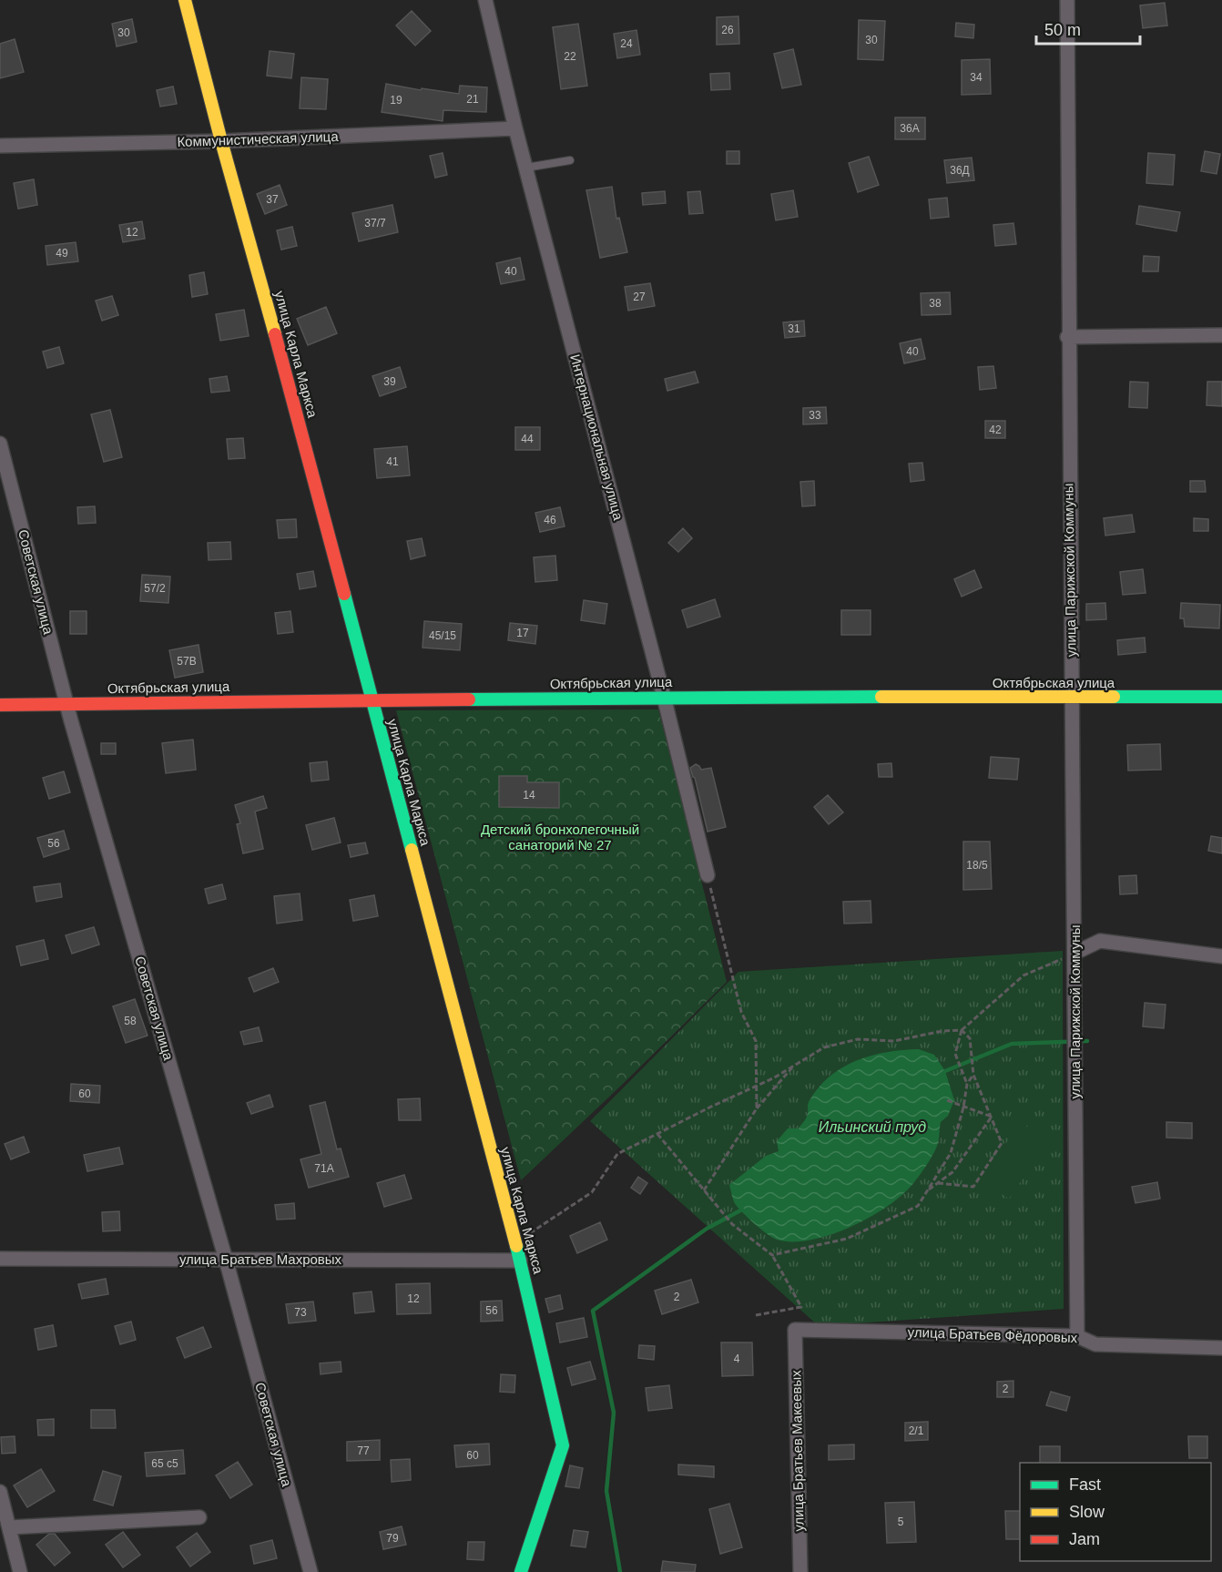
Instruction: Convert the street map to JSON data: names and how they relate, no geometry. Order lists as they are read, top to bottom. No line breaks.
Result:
{"streets":{"street":["Коммунистическая улица","улица Карла Маркса","Интернациональная улица","улица Парижской Коммуны","Советская улица","Октябрьская улица","улица Братьев Махровых","улица Братьев Фёдоровых","улица Братьев Макеевых"]},"crossings":[["Коммунистическая улица","улица Карла Маркса"],["Коммунистическая улица","Интернациональная улица"],["улица Карла Маркса","Октябрьская улица"],["улица Карла Маркса","улица Братьев Махровых"],["Интернациональная улица","Октябрьская улица"],["улица Парижской Коммуны","Октябрьская улица"],["улица Парижской Коммуны","улица Братьев Фёдоровых"],["Советская улица","Октябрьская улица"],["Советская улица","улица Братьев Махровых"],["улица Братьев Фёдоровых","улица Братьев Макеевых"]],"water":["Ильинский пруд"],"parks":["Детский бронхолегочный санаторий № 27"],"house_numbers":["26","30","30","24","22","34","21","19","36А","36Д","37","37/7","12","49","40","27","38","31","40","39","33","42","44","41","46","57/2","17","45/15","57В","14","56","18/5","58","60","71А","2","12","56","73","4","2","2/1","77","60","65 с5","5","79"],"legend":["Fast","Slow","Jam"],"scale_bar":"50 m"}
